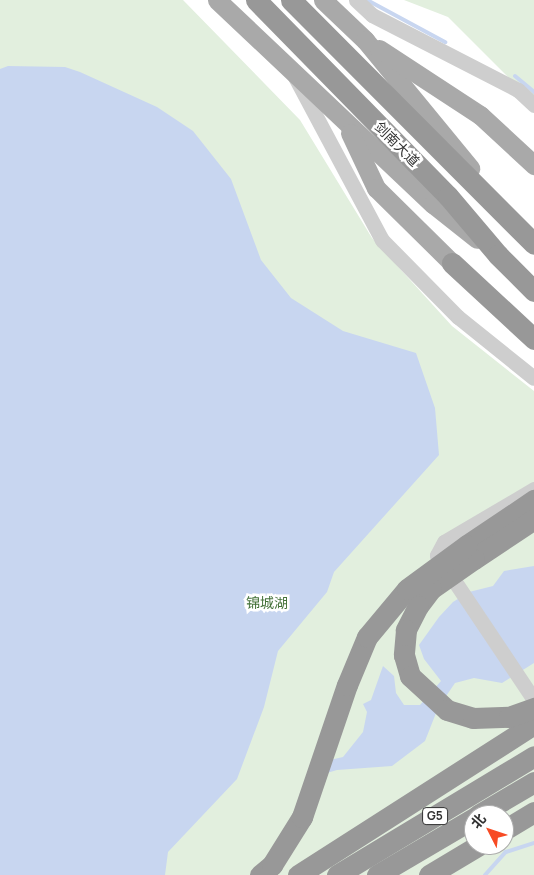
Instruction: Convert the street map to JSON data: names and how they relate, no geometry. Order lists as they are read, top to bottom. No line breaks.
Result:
{"streets":{"highway":["剑南大道","G5"]},"parks":["锦城湖"],"north":"top left"}
